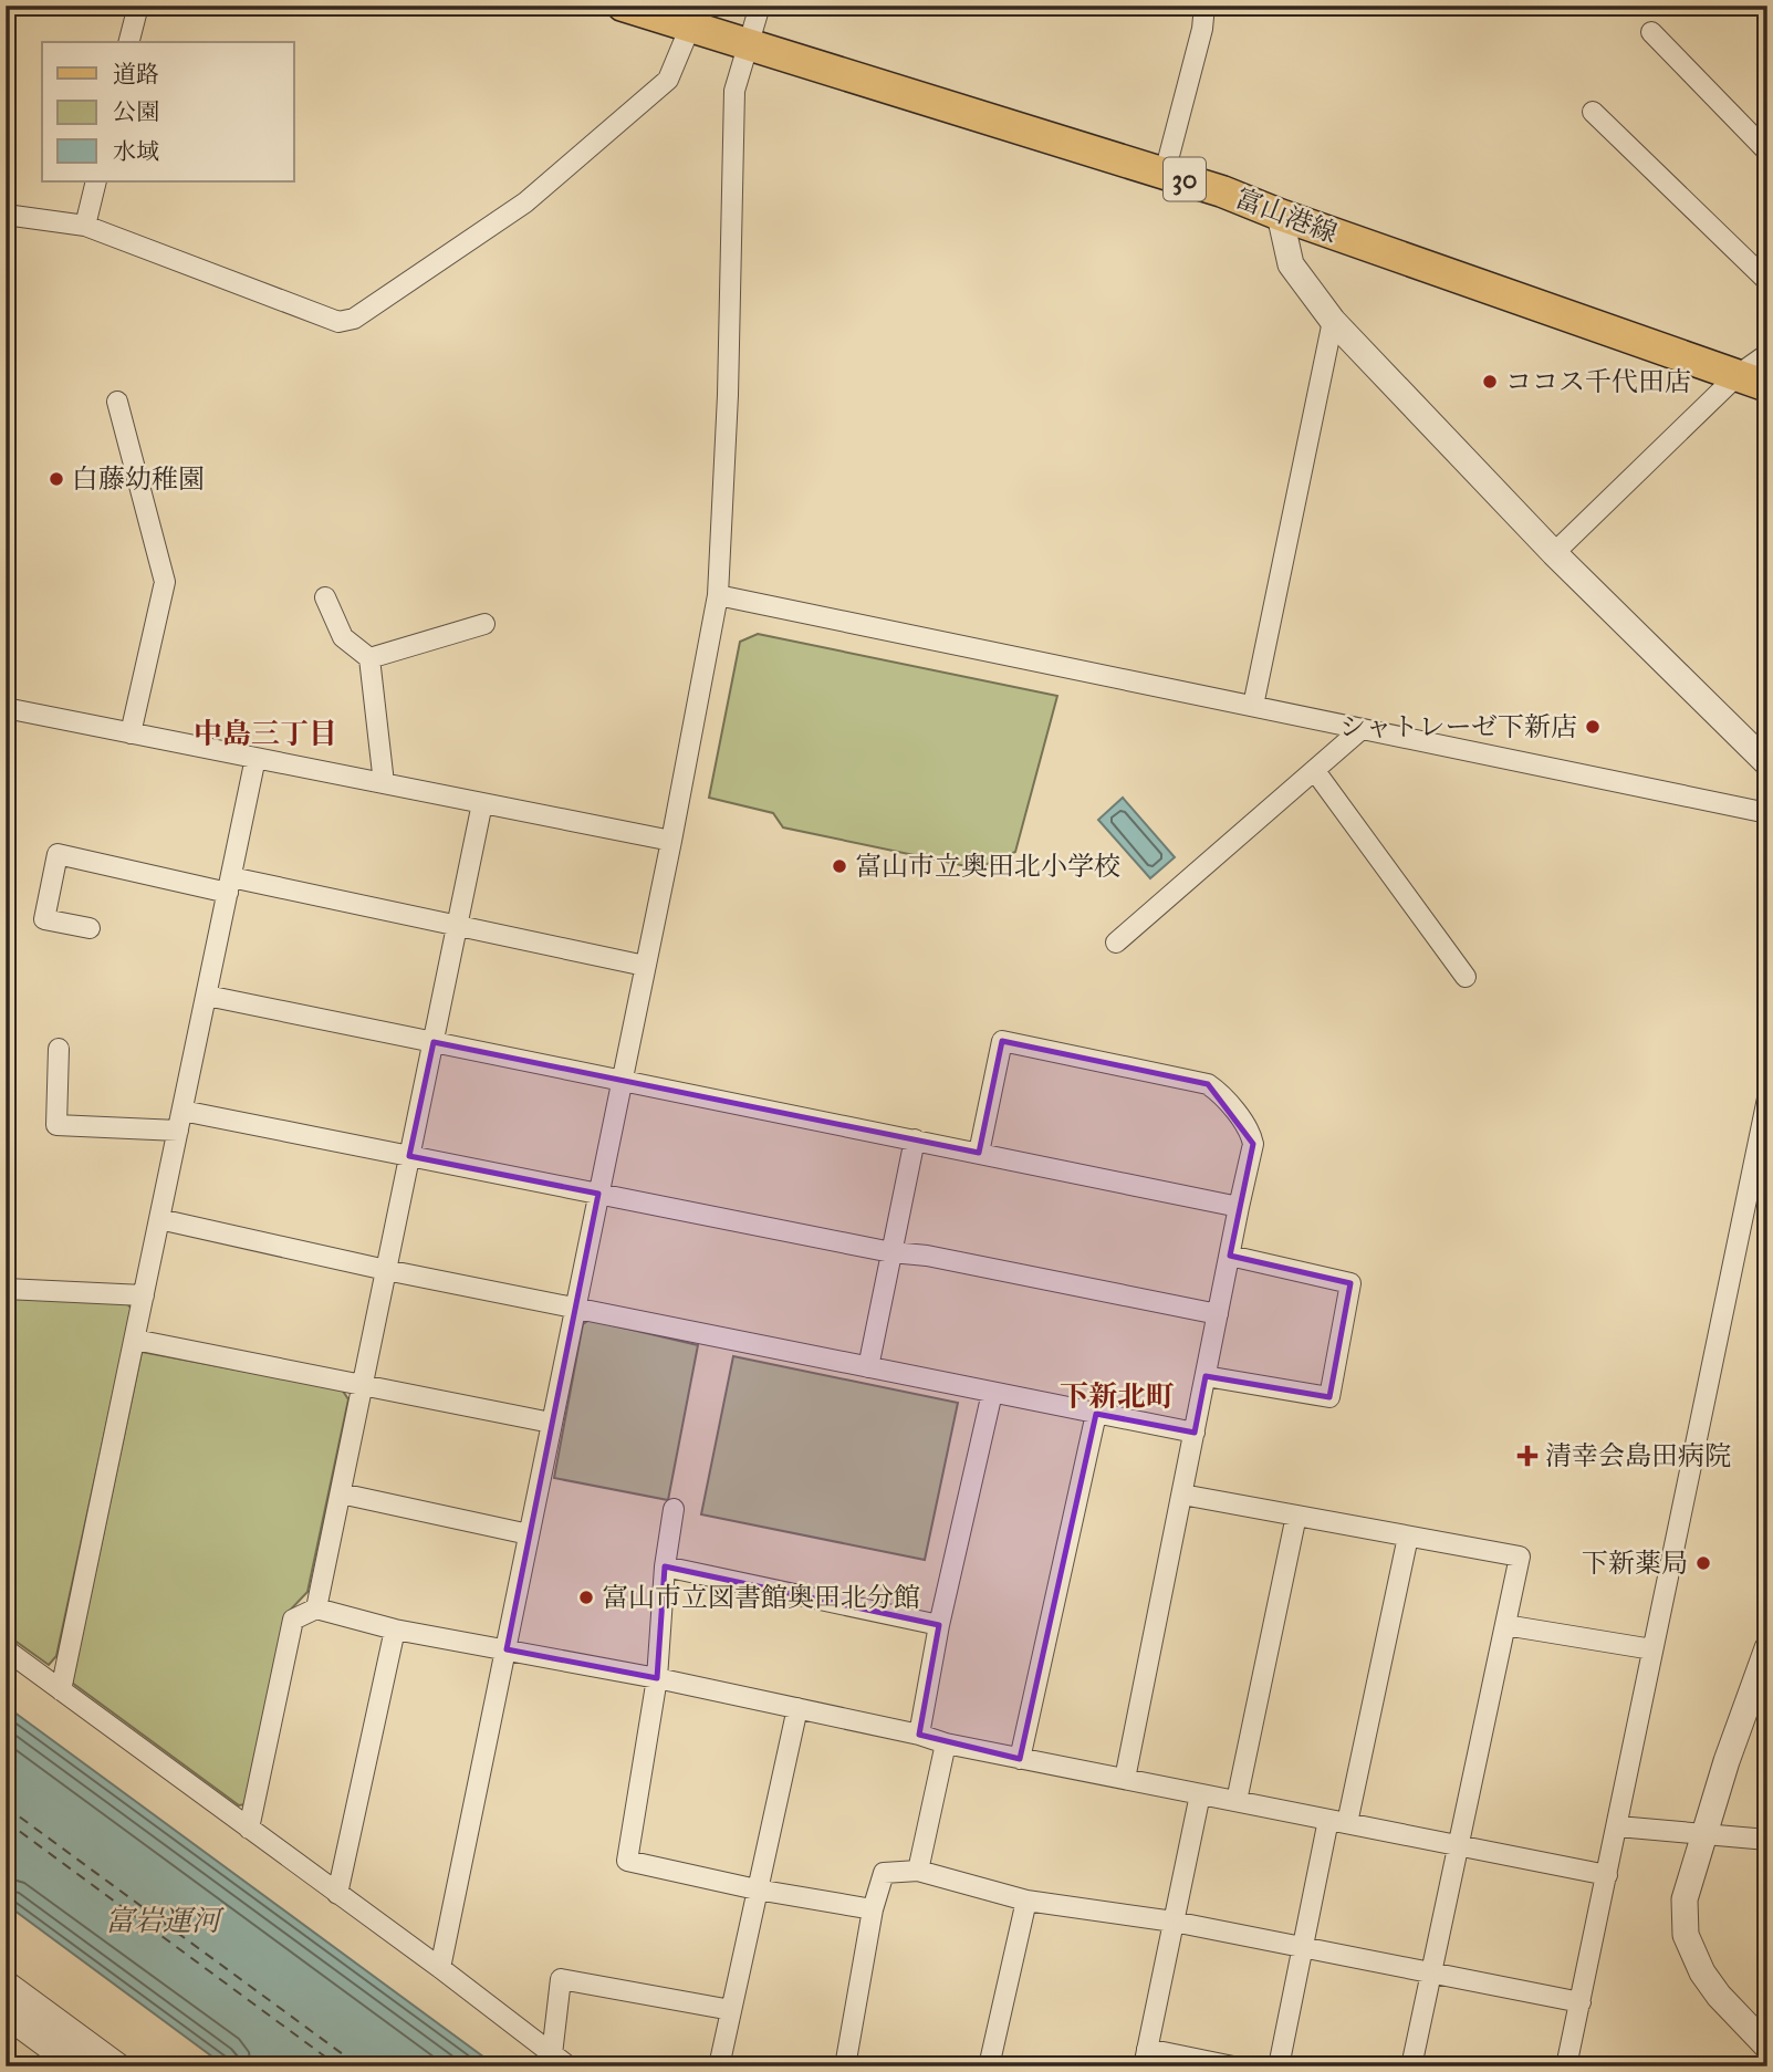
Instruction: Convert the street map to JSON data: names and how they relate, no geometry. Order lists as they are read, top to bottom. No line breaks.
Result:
{"streets":{"main road":["30","富山港線"]},"districts":["中島三丁目","下新北町"],"water":["富岩運河"],"places":{"other":["ココス千代田店","白藤幼稚園","シャトレーゼ下新店","富山市立奥田北小学校","下新薬局","富山市立図書館奥田北分館"],"health":["清幸会島田病院"]},"legend":["道路","公園","水域"]}
